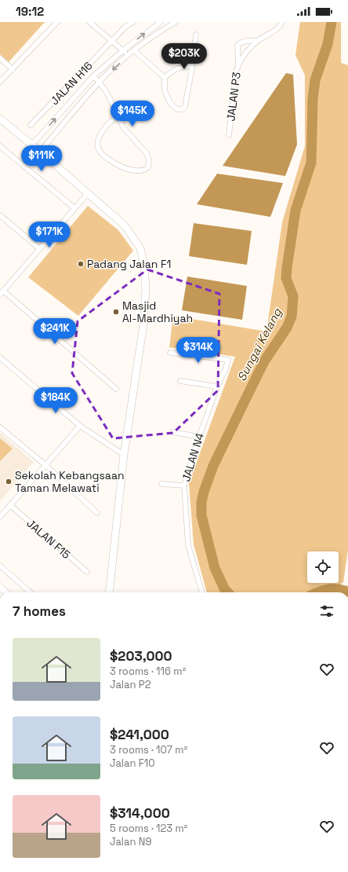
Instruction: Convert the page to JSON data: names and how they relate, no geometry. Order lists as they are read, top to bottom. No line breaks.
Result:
{"streets":{"street":["JALAN H16","JALAN P3","JALAN N4","JALAN F15"]},"water":["Sungai Kelang"],"places":["Padang Jalan F1","Masjid Al-Mardhiyah","Sekolah Kebangsaan Taman Melawati"],"page":{"status":"19:12","price":["$203K","$145K","$111K","$171K","$241K","$314K","$184K"],"heading":"7 homes","list":[{"name":"$203,000","note":"3 rooms · 116 m² · Jalan P2"},{"name":"$241,000","note":"3 rooms · 107 m² · Jalan F10"},{"name":"$314,000","note":"5 rooms · 123 m² · Jalan N9"}]}}
